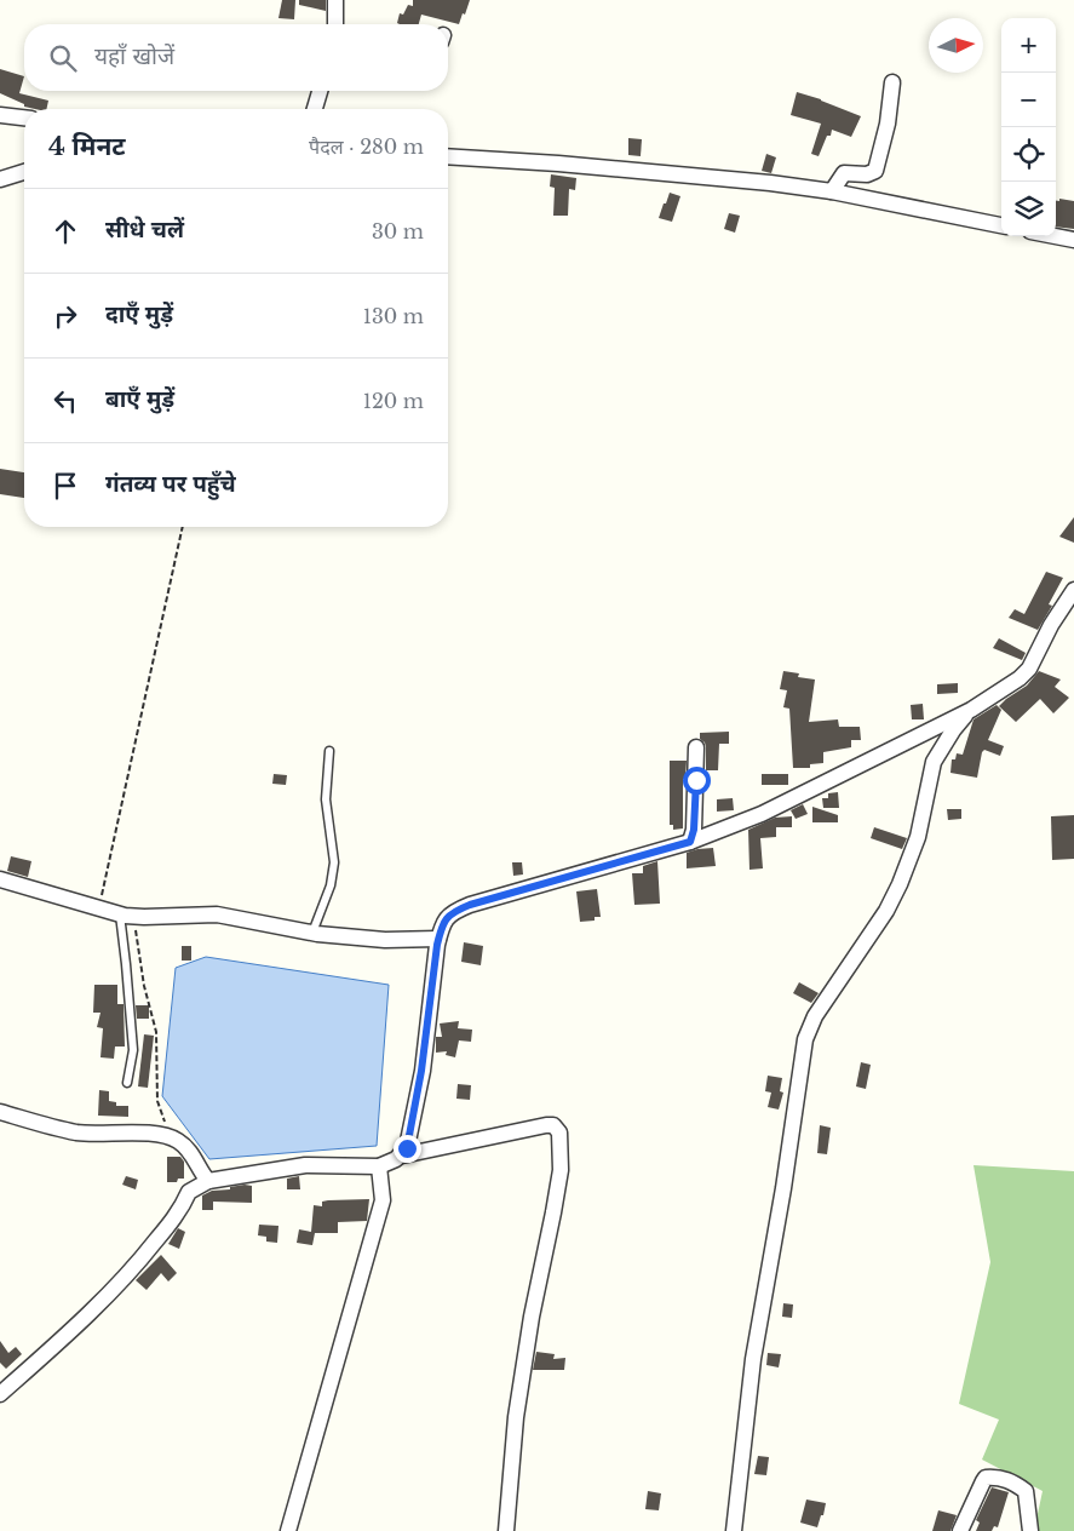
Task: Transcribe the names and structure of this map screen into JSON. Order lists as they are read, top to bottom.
{
  "north": "right",
  "page": {
    "map_buttons": ["+", "−"],
    "search": "यहाँ खोजें",
    "heading": ["4 मिनट", "पैदल · 280 m"],
    "list": [
      ["सीधे चलें", "30 m"],
      ["दाएँ मुड़ें", "130 m"],
      ["बाएँ मुड़ें", "120 m"],
      "गंतव्य पर पहुँचे"
    ]
  }
}
